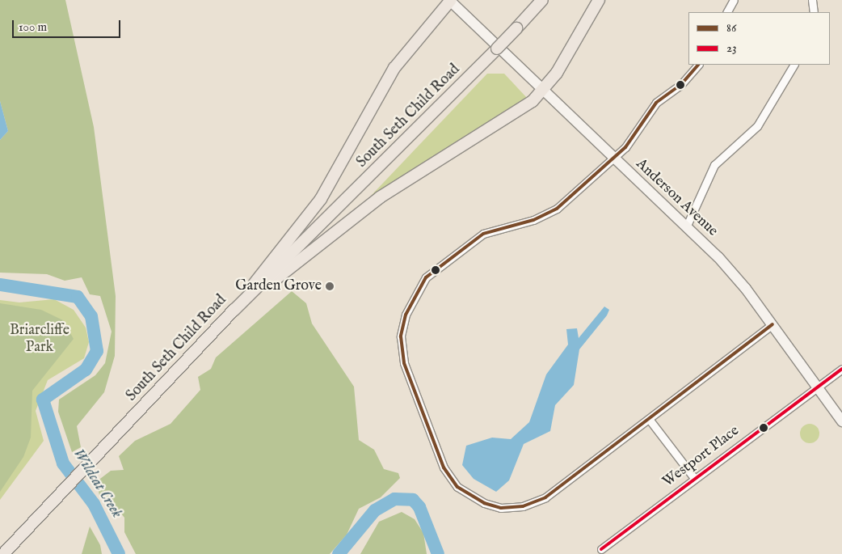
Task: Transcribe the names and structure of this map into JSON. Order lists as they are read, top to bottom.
{
  "streets": {
    "main road": ["South Seth Child Road", "Anderson Avenue"],
    "street": ["Westport Place"]
  },
  "crossings": [
    ["Anderson Avenue", "Westport Place"]
  ],
  "water": ["Wildcat Creek"],
  "parks": ["Briarcliffe Park"],
  "places": ["Garden Grove"],
  "lines": ["transit line 86", "transit line 23"],
  "legend": ["86", "23"],
  "scale_bar": "100 m"
}
